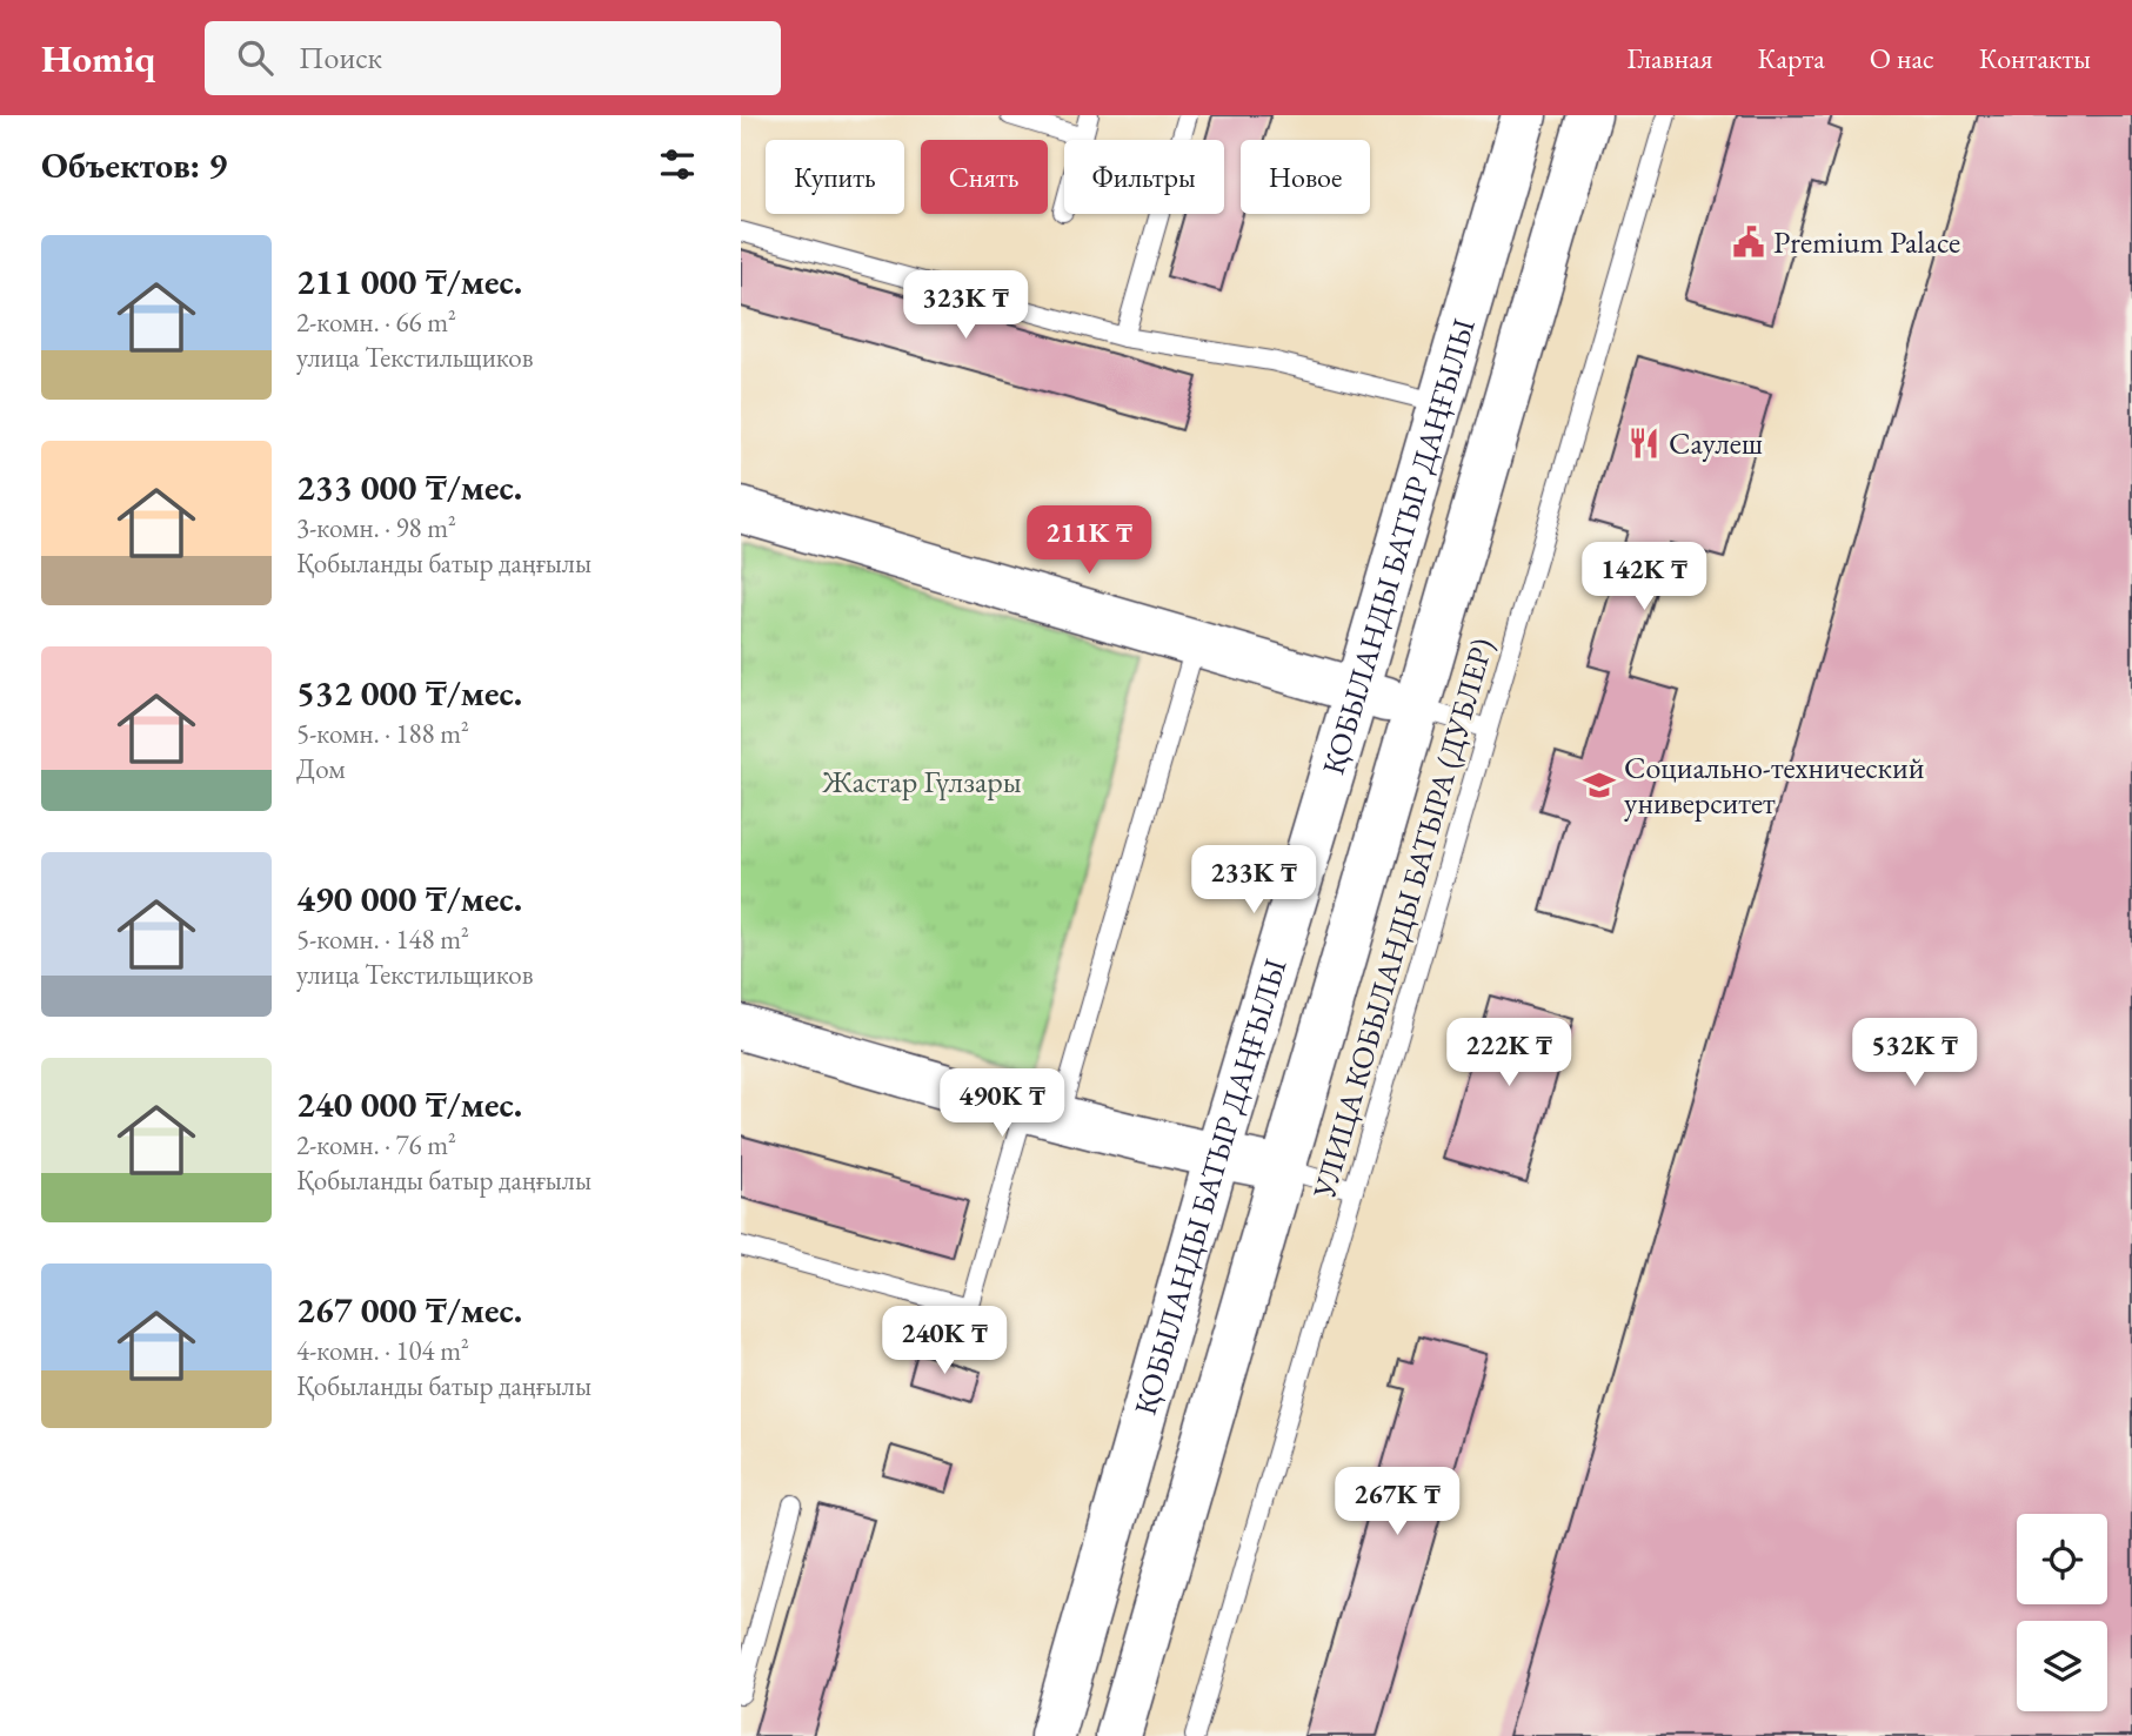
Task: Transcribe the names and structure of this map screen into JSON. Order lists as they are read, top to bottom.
{
  "streets": {
    "street": ["ҚОБЫЛАНДЫ БАТЫР ДАҢҒЫЛЫ"],
    "lane": ["УЛИЦА КОБЫЛАНДЫ БАТЫРА (ДУБЛЕР)"]
  },
  "parks": ["Жастар Гүлзары"],
  "places": {
    "public building": ["Premium Palace"],
    "restaurant": ["Саулеш"],
    "school or university": ["Социально-технический университет"]
  },
  "page": {
    "header": "Homiq",
    "search": "Поиск",
    "nav": [
      "Главная",
      "Карта",
      "О нас",
      "Контакты"
    ],
    "heading": "Объектов: 9",
    "chip": [
      "Купить",
      "Снять",
      "Фильтры",
      "Новое"
    ],
    "list": [
      {
        "name": "211 000 ₸/мес.",
        "note": "2-комн. · 66 m² · улица Текстильщиков"
      },
      {
        "name": "233 000 ₸/мес.",
        "note": "3-комн. · 98 m² · Қобыланды батыр даңғылы"
      },
      {
        "name": "532 000 ₸/мес.",
        "note": "5-комн. · 188 m² · Дом"
      },
      {
        "name": "490 000 ₸/мес.",
        "note": "5-комн. · 148 m² · улица Текстильщиков"
      },
      {
        "name": "240 000 ₸/мес.",
        "note": "2-комн. · 76 m² · Қобыланды батыр даңғылы"
      },
      {
        "name": "267 000 ₸/мес.",
        "note": "4-комн. · 104 m² · Қобыланды батыр даңғылы"
      }
    ],
    "price": [
      "323K ₸",
      "211K ₸",
      "142K ₸",
      "233K ₸",
      "222K ₸",
      "532K ₸",
      "490K ₸",
      "240K ₸",
      "267K ₸"
    ]
  }
}
